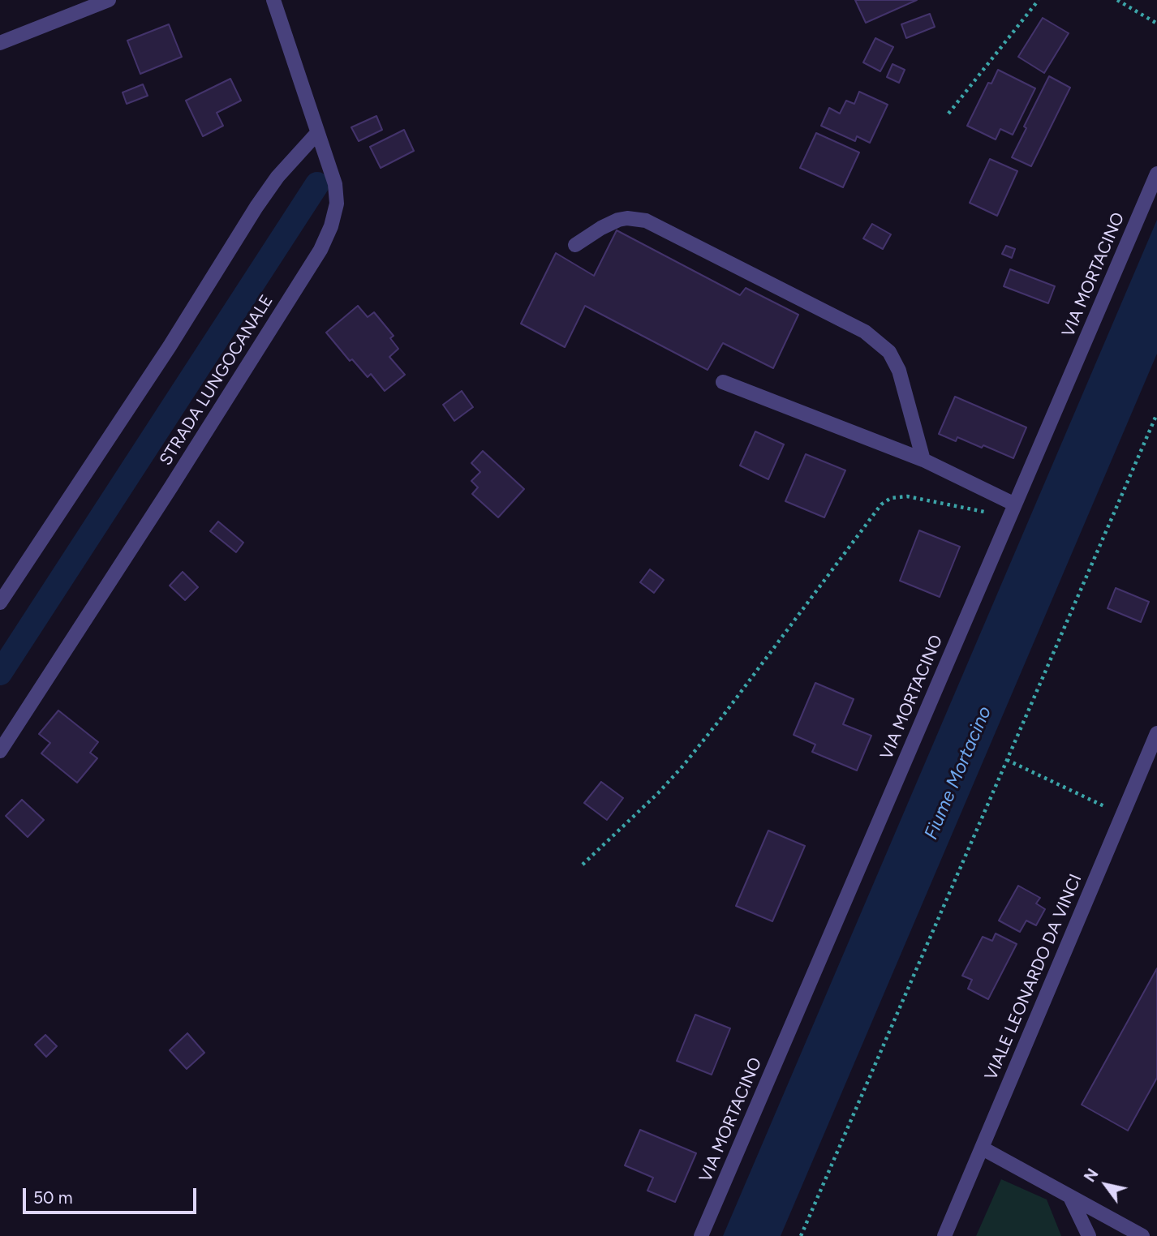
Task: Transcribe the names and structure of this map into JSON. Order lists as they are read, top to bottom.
{
  "streets": {
    "street": ["VIA MORTACINO", "STRADA LUNGOCANALE", "VIALE LEONARDO DA VINCI"]
  },
  "water": ["Fiume Mortacino"],
  "scale_bar": "50 m",
  "north": "top left"
}
